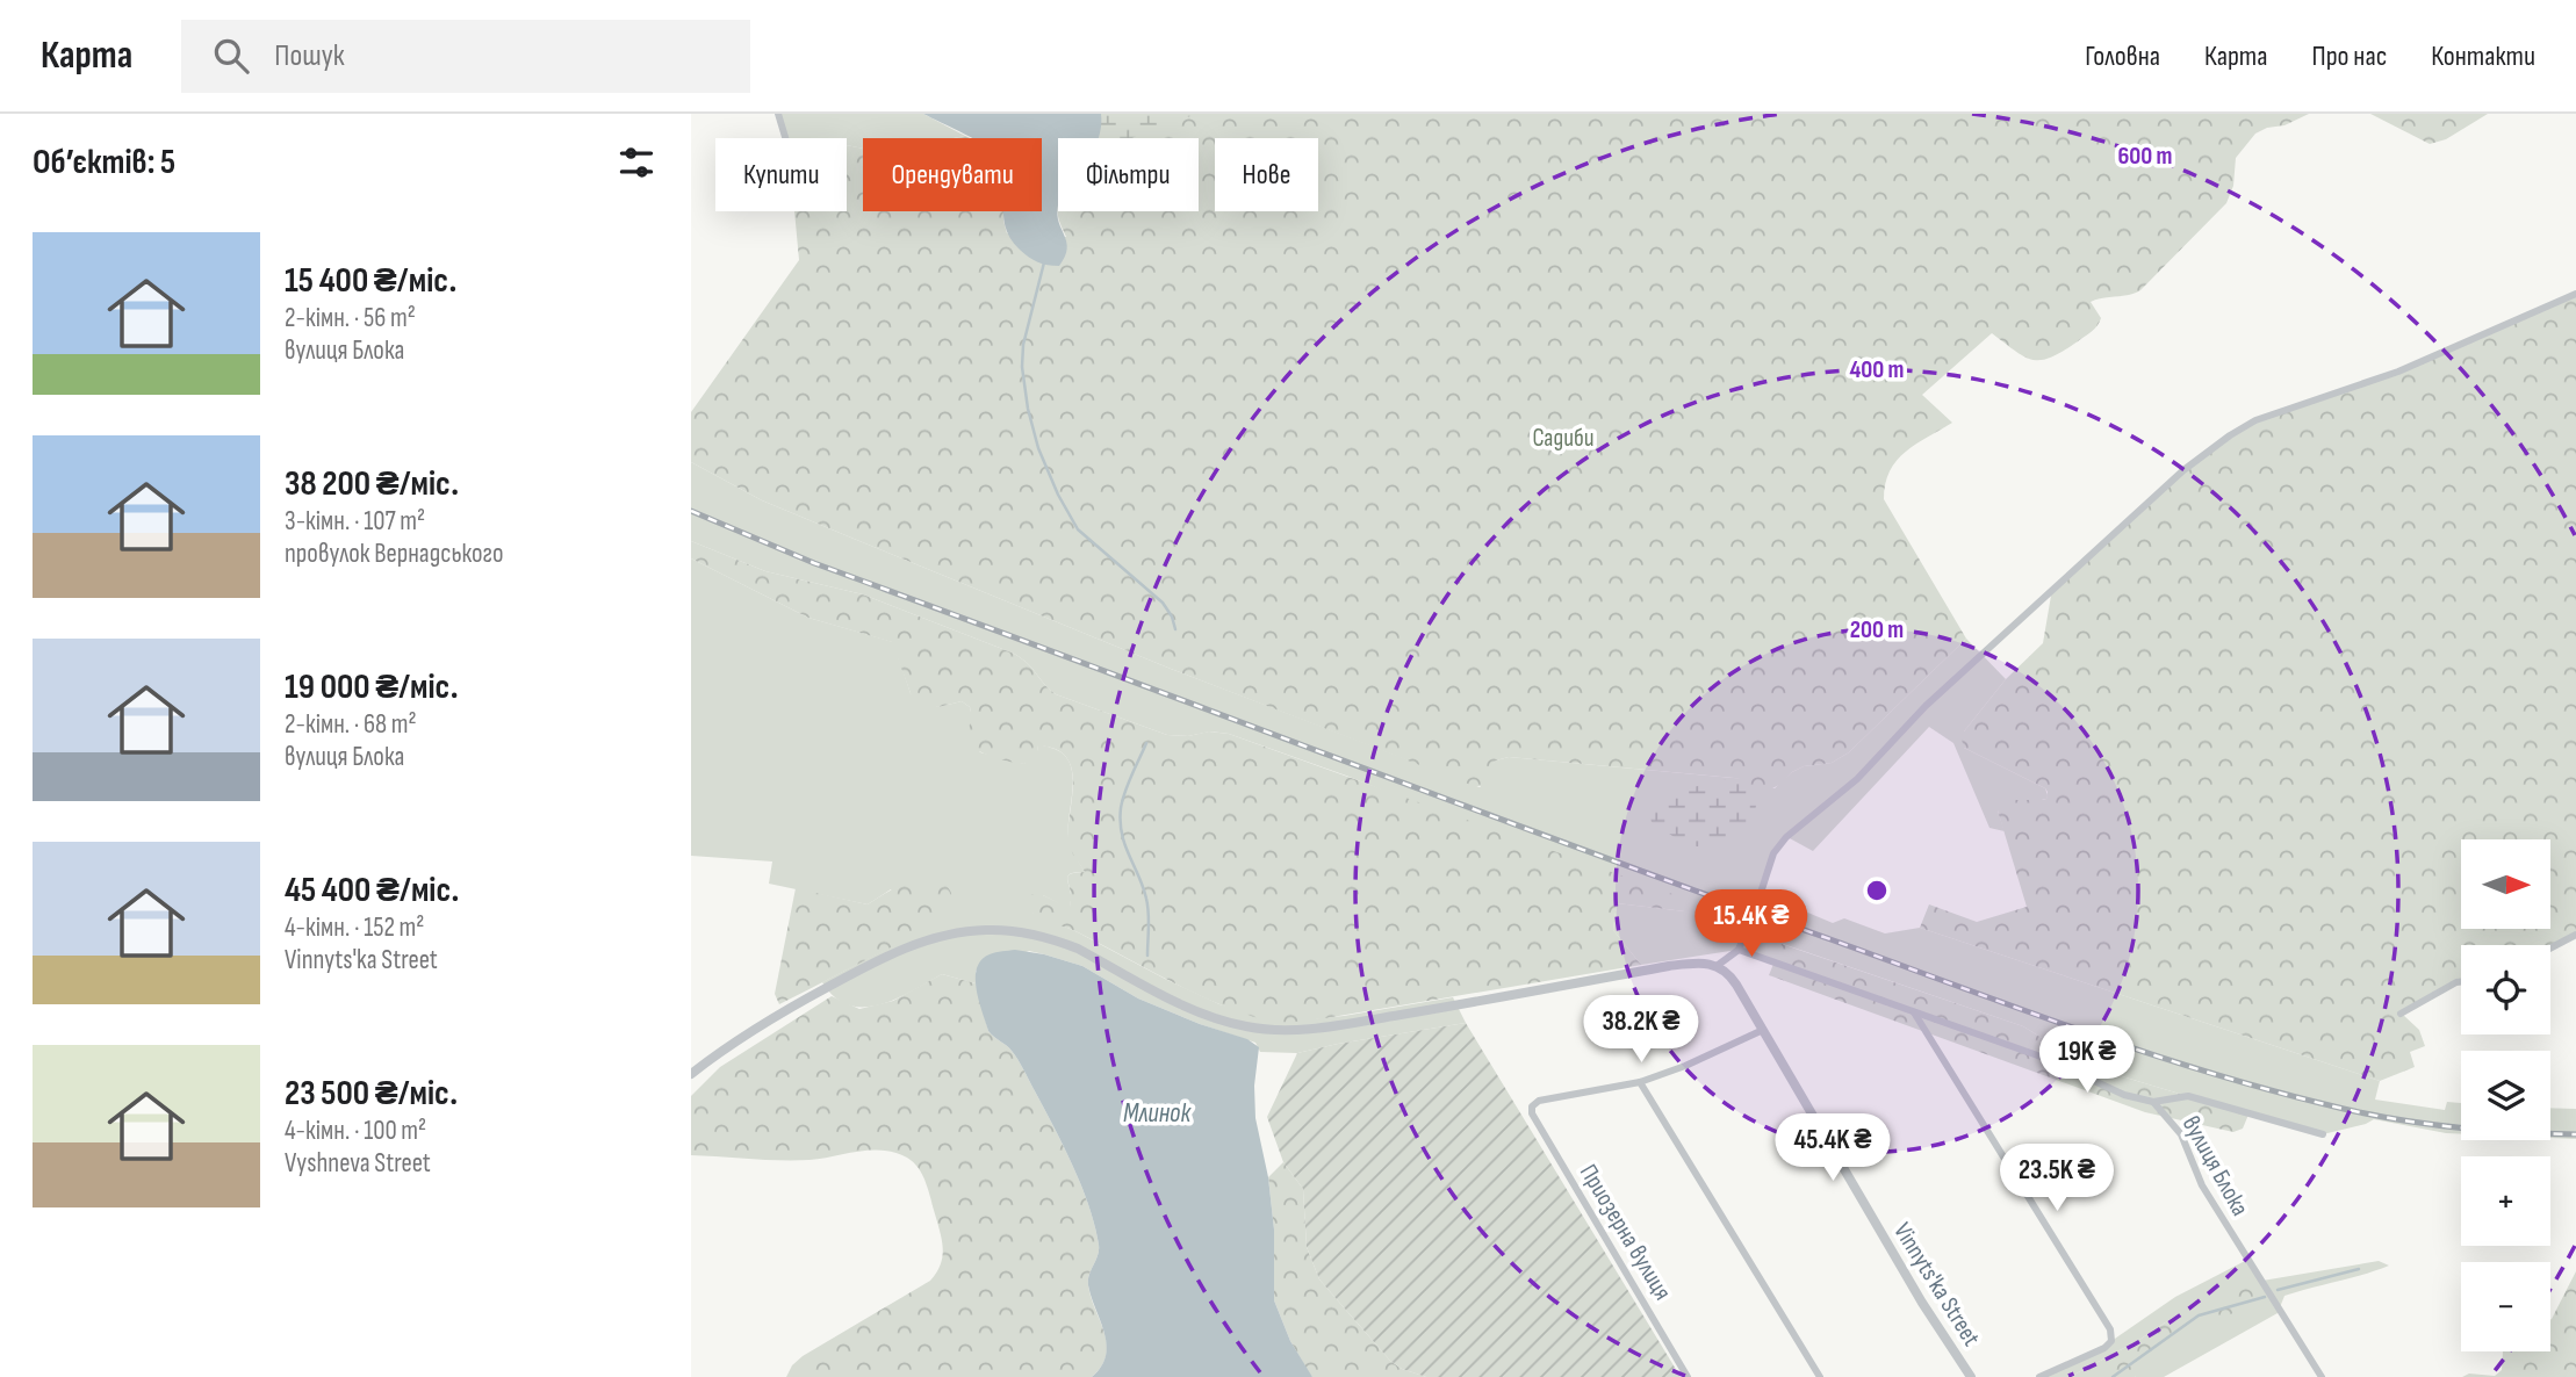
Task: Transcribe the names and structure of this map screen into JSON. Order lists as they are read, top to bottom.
{
  "streets": {
    "street": ["вулиця Блока", "Приозерна вулиця", "Vinnyts'ka Street"]
  },
  "water": ["Млинок"],
  "parks": ["Садиби"],
  "north": "right",
  "page": {
    "header": "Карта",
    "search": "Пошук",
    "nav": [
      "Головна",
      "Карта",
      "Про нас",
      "Контакти"
    ],
    "heading": "Об’єктів: 5",
    "chip": [
      "Купити",
      "Орендувати",
      "Фільтри",
      "Нове"
    ],
    "list": [
      {
        "name": "15 400 ₴/міс.",
        "note": "2-кімн. · 56 m² · вулиця Блока"
      },
      {
        "name": "38 200 ₴/міс.",
        "note": "3-кімн. · 107 m² · провулок Вернадського"
      },
      {
        "name": "19 000 ₴/міс.",
        "note": "2-кімн. · 68 m² · вулиця Блока"
      },
      {
        "name": "45 400 ₴/міс.",
        "note": "4-кімн. · 152 m² · Vinnyts'ka Street"
      },
      {
        "name": "23 500 ₴/міс.",
        "note": "4-кімн. · 100 m² · Vyshneva Street"
      }
    ],
    "map_buttons": ["+", "−"],
    "price": [
      "15.4K ₴",
      "38.2K ₴",
      "19K ₴",
      "45.4K ₴",
      "23.5K ₴"
    ]
  },
  "rings": ["600 m", "400 m", "200 m"]
}
